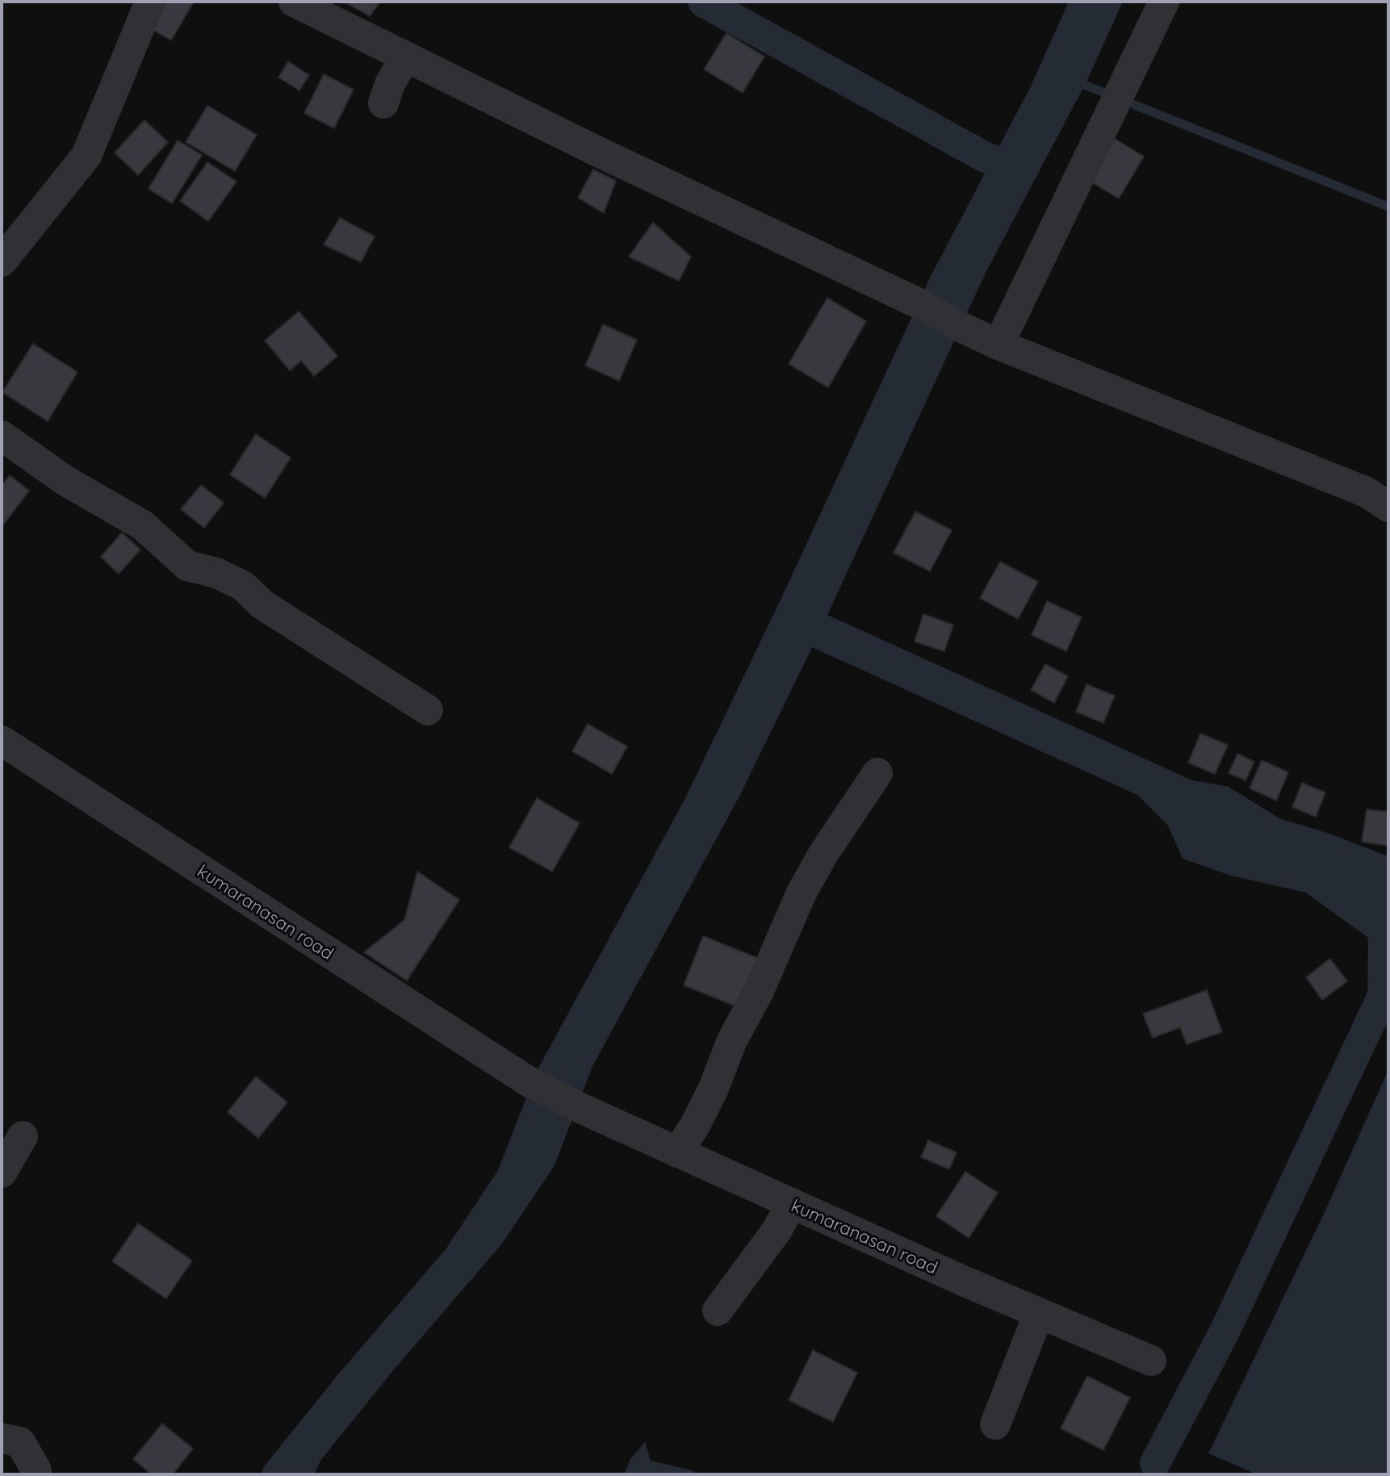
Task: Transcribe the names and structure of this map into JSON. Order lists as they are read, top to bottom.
{
  "streets": {
    "street": ["kumaranasan road"]
  }
}
